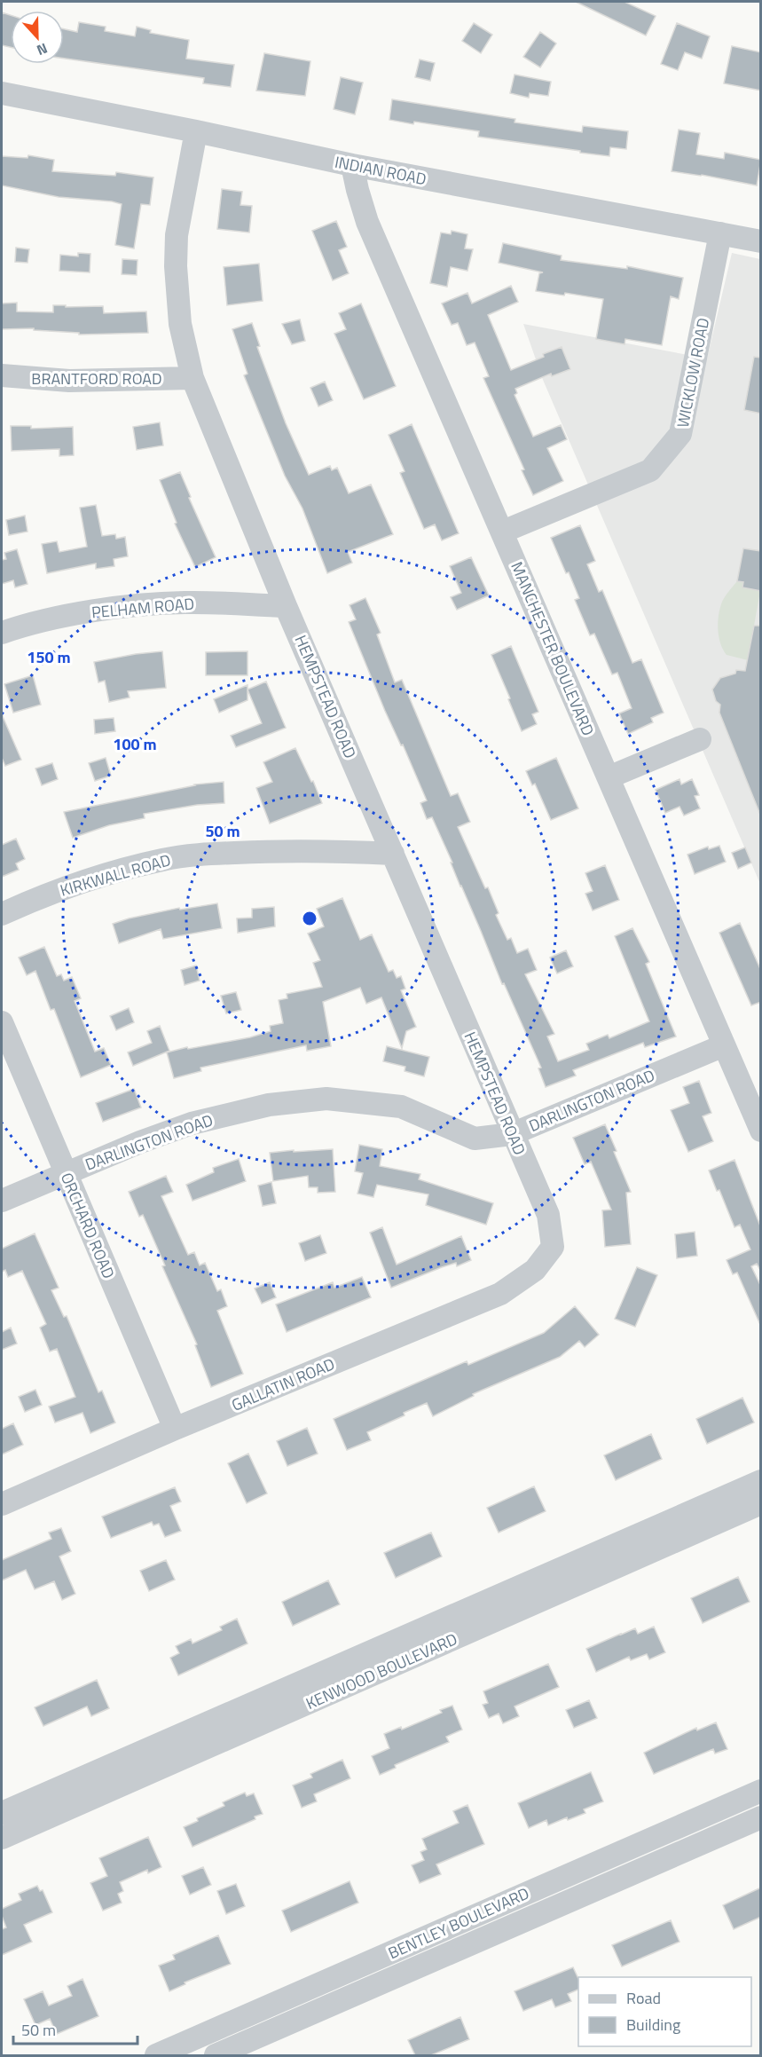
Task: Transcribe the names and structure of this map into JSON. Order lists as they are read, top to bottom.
{
  "streets": {
    "street": [
      "INDIAN ROAD",
      "WICKLOW ROAD",
      "BRANTFORD ROAD",
      "PELHAM ROAD",
      "MANCHESTER BOULEVARD",
      "HEMPSTEAD ROAD",
      "KIRKWALL ROAD",
      "DARLINGTON ROAD",
      "ORCHARD ROAD",
      "GALLATIN ROAD",
      "KENWOOD BOULEVARD",
      "BENTLEY BOULEVARD"
    ]
  },
  "crossings": [
    ["INDIAN ROAD", "WICKLOW ROAD"],
    ["INDIAN ROAD", "MANCHESTER BOULEVARD"],
    ["INDIAN ROAD", "HEMPSTEAD ROAD"],
    ["WICKLOW ROAD", "MANCHESTER BOULEVARD"],
    ["BRANTFORD ROAD", "HEMPSTEAD ROAD"],
    ["PELHAM ROAD", "HEMPSTEAD ROAD"],
    ["MANCHESTER BOULEVARD", "DARLINGTON ROAD"],
    ["HEMPSTEAD ROAD", "KIRKWALL ROAD"],
    ["HEMPSTEAD ROAD", "DARLINGTON ROAD"],
    ["HEMPSTEAD ROAD", "GALLATIN ROAD"],
    ["DARLINGTON ROAD", "ORCHARD ROAD"],
    ["ORCHARD ROAD", "GALLATIN ROAD"]
  ],
  "legend": ["Road", "Building"],
  "scale_bar": "50 m",
  "north": "bottom",
  "rings": ["150 m", "100 m", "50 m"]
}
